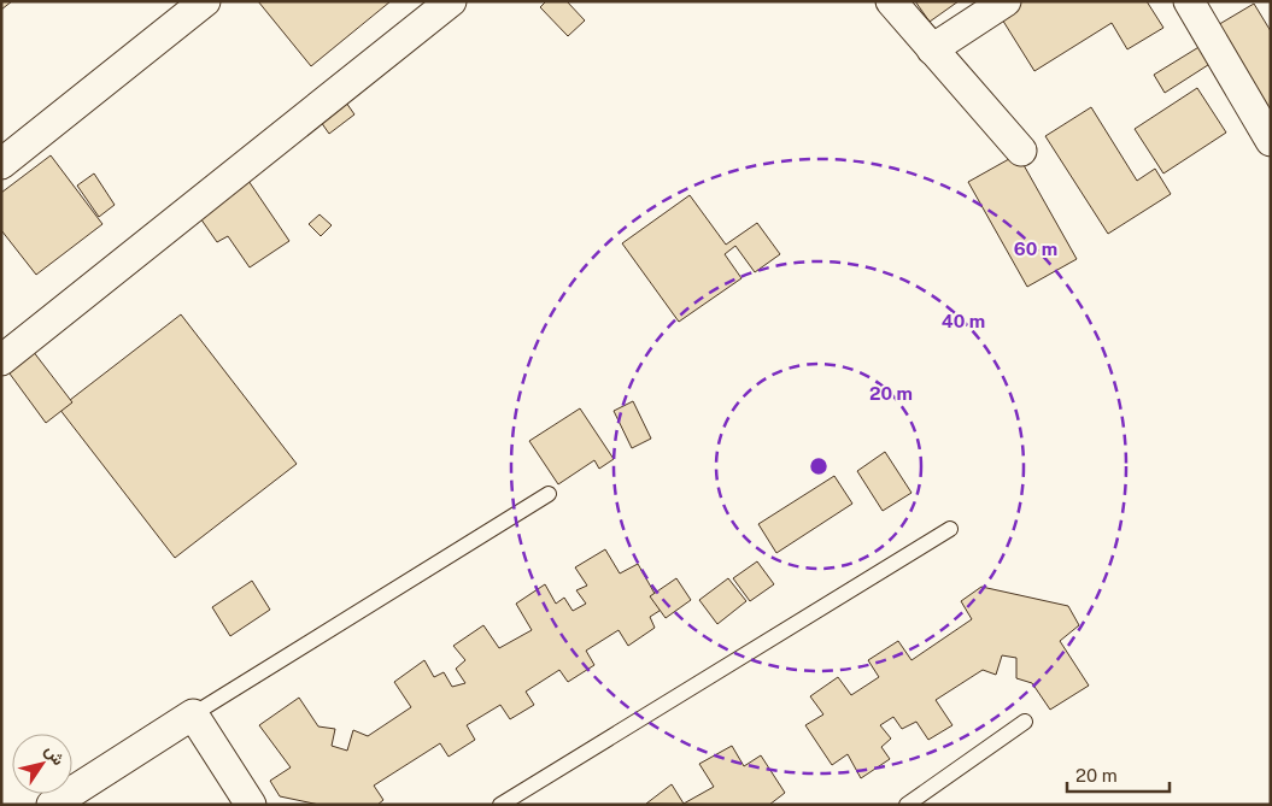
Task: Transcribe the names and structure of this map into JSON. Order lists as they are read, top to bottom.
{
  "scale_bar": "20 m",
  "north": "top right",
  "rings": ["60 m", "40 m", "20 m"]
}
